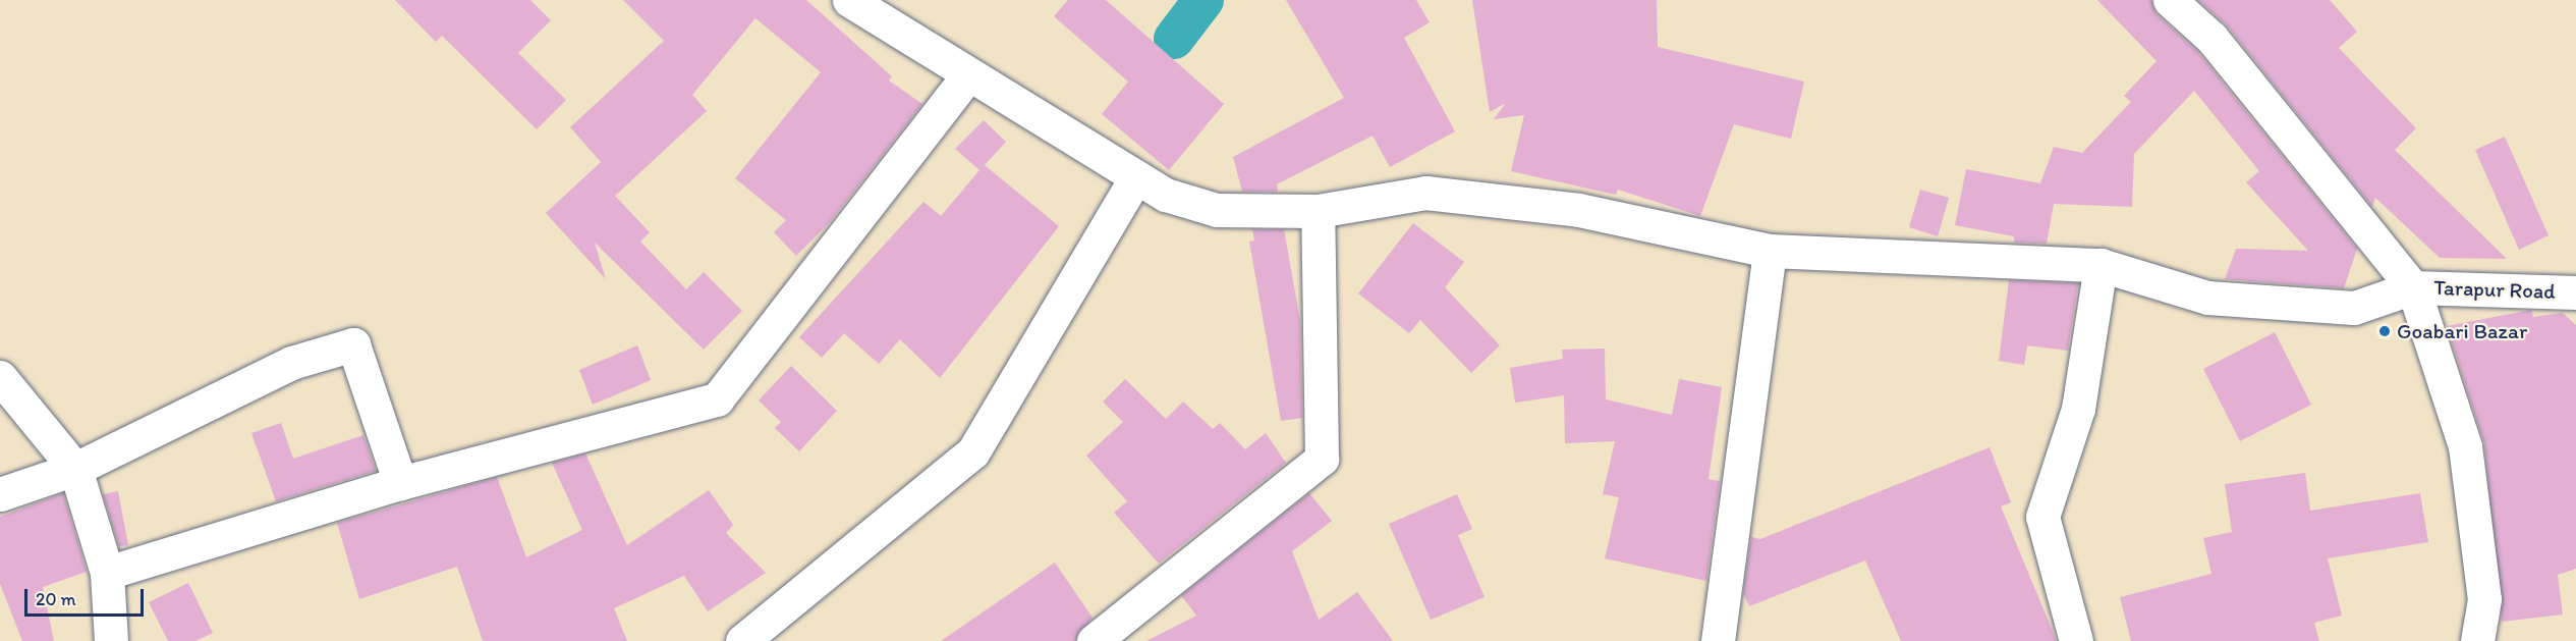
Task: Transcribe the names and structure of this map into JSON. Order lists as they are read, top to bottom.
{
  "streets": {
    "street": ["Tarapur Road"]
  },
  "places": ["Goabari Bazar"],
  "scale_bar": "20 m"
}
